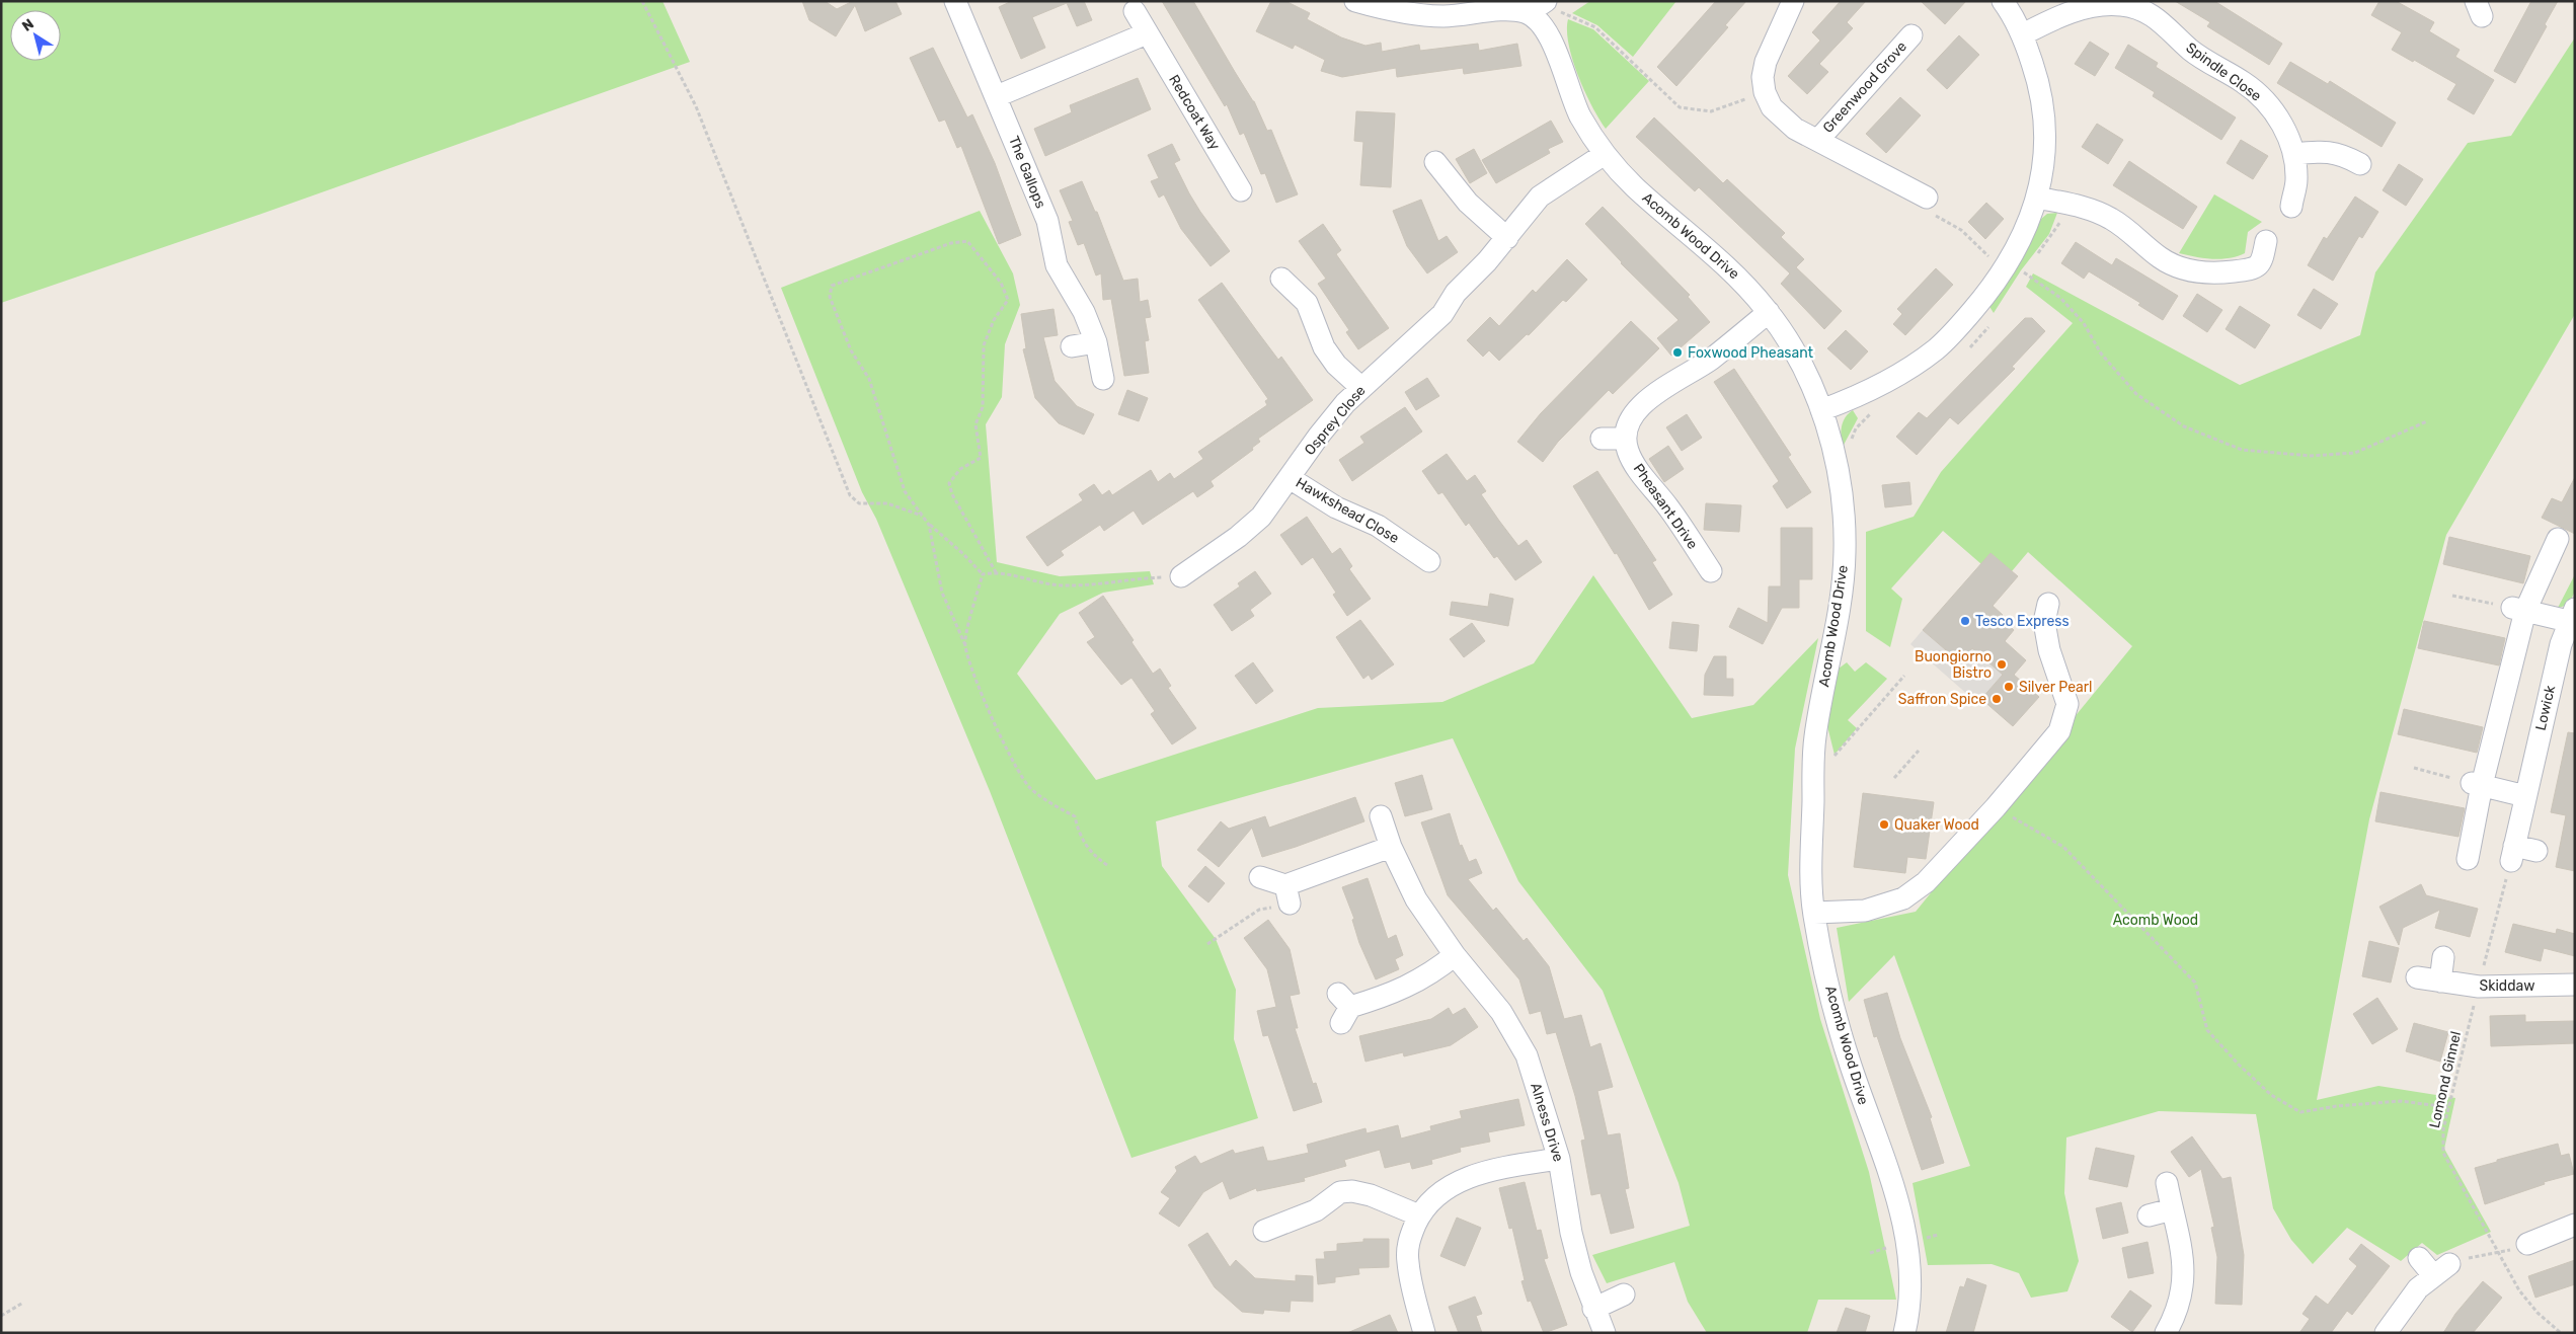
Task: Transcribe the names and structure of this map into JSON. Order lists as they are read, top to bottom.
{
  "streets": {
    "street": [
      "Spindle Close",
      "Greenwood Grove",
      "Redcoat Way",
      "The Gallops",
      "Acomb Wood Drive",
      "Osprey Close",
      "Pheasant Drive",
      "Hawkshead Close",
      "Lowick",
      "Skiddaw",
      "Alness Drive"
    ],
    "path": ["Lomond Ginnel"]
  },
  "crossings": [
    ["Acomb Wood Drive", "Osprey Close"],
    ["Osprey Close", "Hawkshead Close"],
    ["Lowick", "Lomond Ginnel"],
    ["Skiddaw", "Lomond Ginnel"]
  ],
  "parks": ["Acomb Wood"],
  "places": [
    "Foxwood Pheasant",
    "Tesco Express",
    "Buongiorno Bistro",
    "Silver Pearl",
    "Saffron Spice",
    "Quaker Wood"
  ],
  "north": "top left"
}
